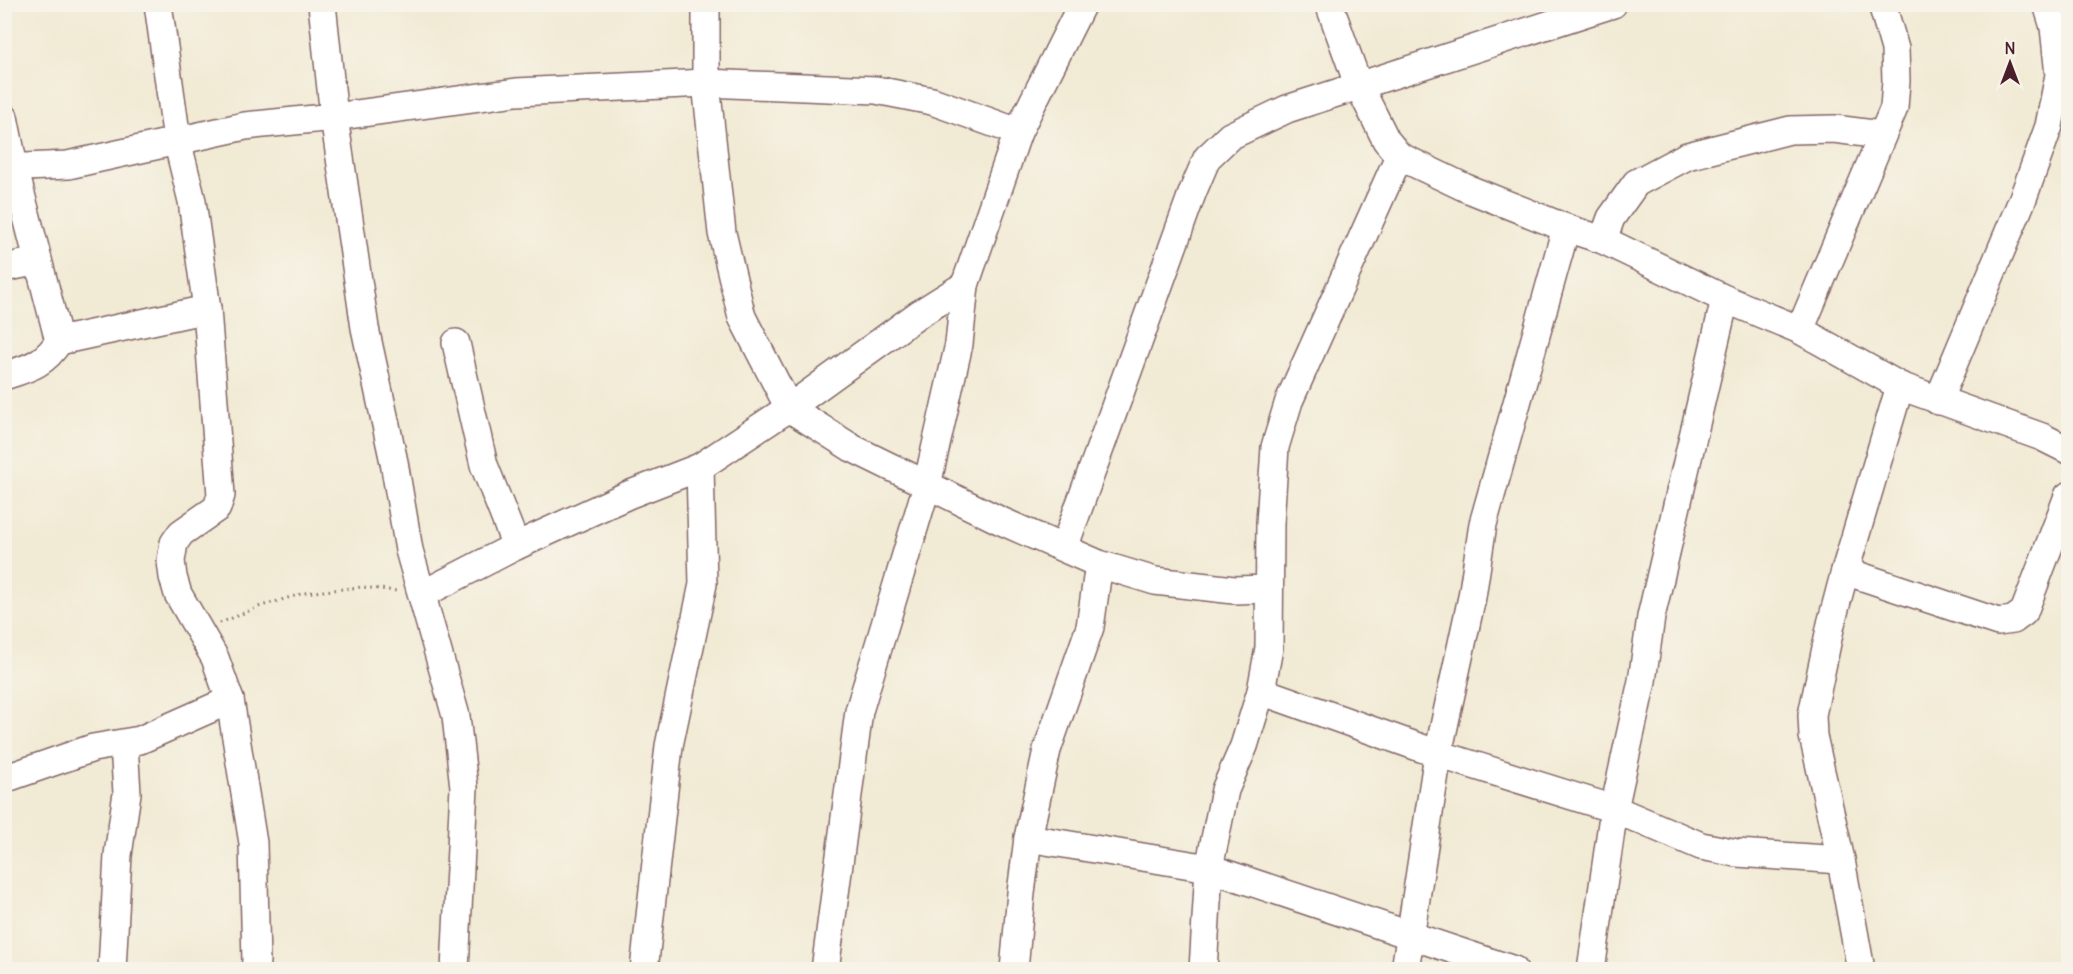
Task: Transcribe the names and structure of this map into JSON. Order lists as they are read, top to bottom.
{
  "north": "top"
}
